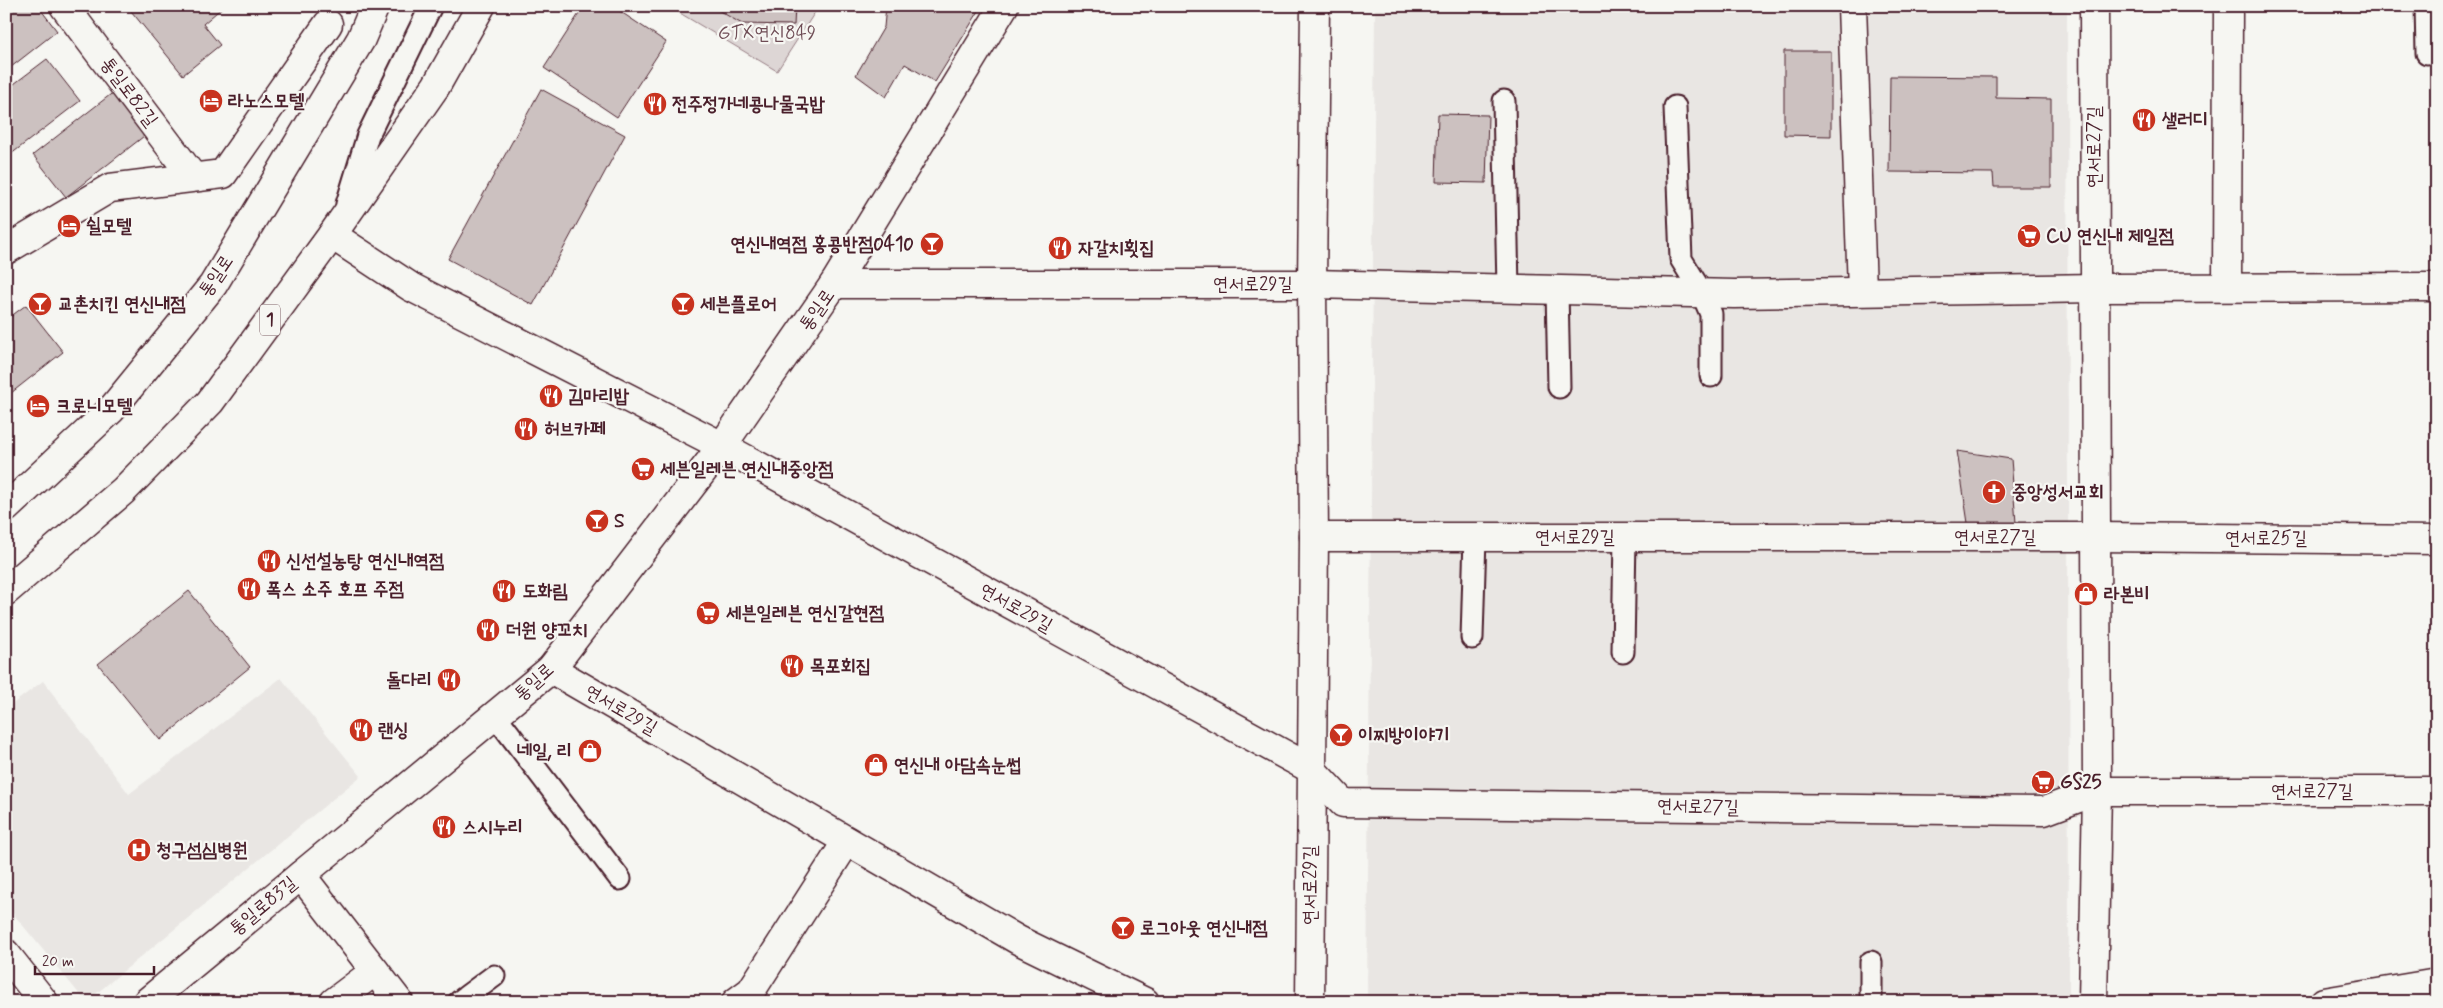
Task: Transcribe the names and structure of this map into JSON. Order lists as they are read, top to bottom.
{
  "streets": {
    "street": [
      "통일로82길",
      "연서로27길",
      "통일로",
      "연서로29길",
      "1",
      "연서로25길",
      "통일로83길"
    ]
  },
  "crossings": [
    ["연서로27길", "연서로29길"],
    ["연서로27길", "연서로25길"],
    ["통일로", "연서로29길"],
    ["통일로", "통일로83길"]
  ],
  "parks": ["GTX연신849"],
  "places": {
    "hotel": ["라노스모텔", "쉴모텔", "크로니모텔"],
    "restaurant": [
      "전주정가네콩나물국밥",
      "샐러디",
      "자갈치횟집",
      "김마리밥",
      "허브카페",
      "신선설농탕 연신내역점",
      "폭스 소주 호프 주점",
      "도화림",
      "더원 양꼬치",
      "목포회집",
      "돌다리",
      "랜싱",
      "스시누리"
    ],
    "supermarket": [
      "CU 연신내 제일점",
      "세븐일레븐 연신내중앙점",
      "세븐일레븐 연신갈현점",
      "GS25"
    ],
    "bar": [
      "연신내역점 홍콩반점0410",
      "교촌치킨 연신내점",
      "세븐플로어",
      "S",
      "이찌방이야기",
      "로그아웃 연신내점"
    ],
    "church": ["중앙성서교회"],
    "shop": ["라본비", "네일, 리", "연신내 아담속눈썹"],
    "hospital": ["청구섬심병원"]
  },
  "scale_bar": "20 m"
}
